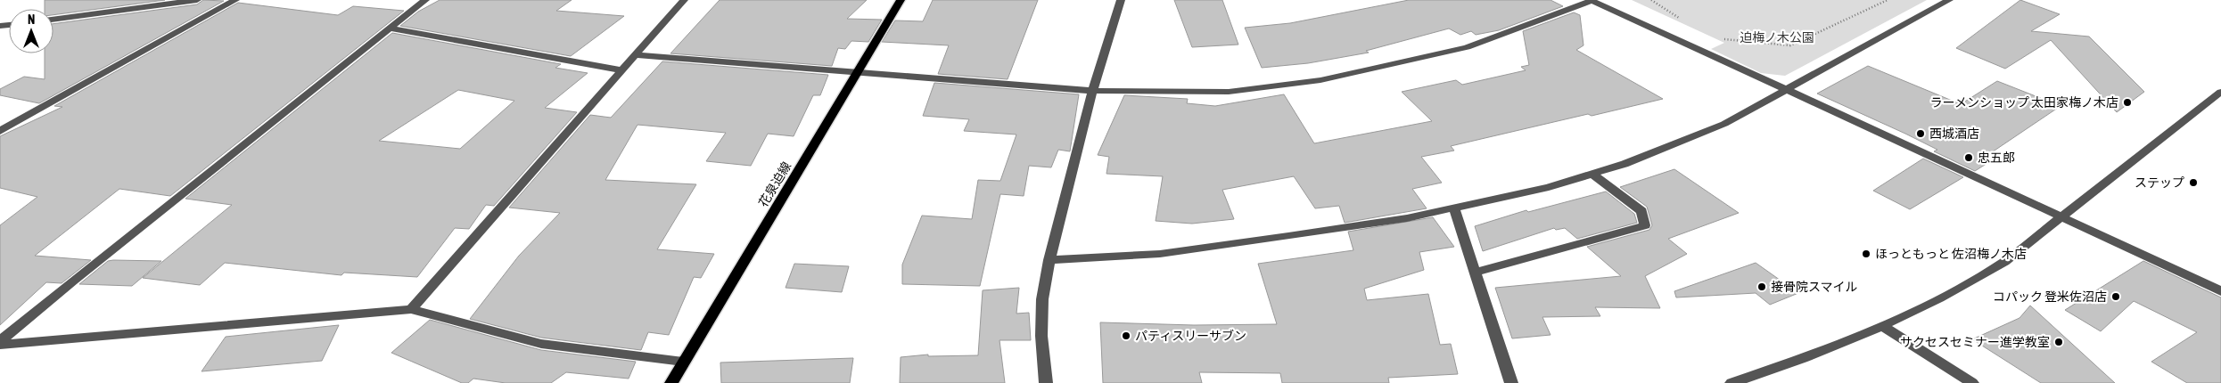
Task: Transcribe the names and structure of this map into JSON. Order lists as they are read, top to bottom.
{
  "streets": {
    "main road": ["花泉迫線"]
  },
  "parks": ["迫梅ノ木公園"],
  "places": [
    "ラーメンショップ 太田家梅ノ木店",
    "西城酒店",
    "忠五郎",
    "ステップ",
    "ほっともっと 佐沼梅ノ木店",
    "接骨院スマイル",
    "コパック 登米佐沼店",
    "パティスリーサブン",
    "サクセスセミナー進学教室"
  ],
  "north": "top"
}
